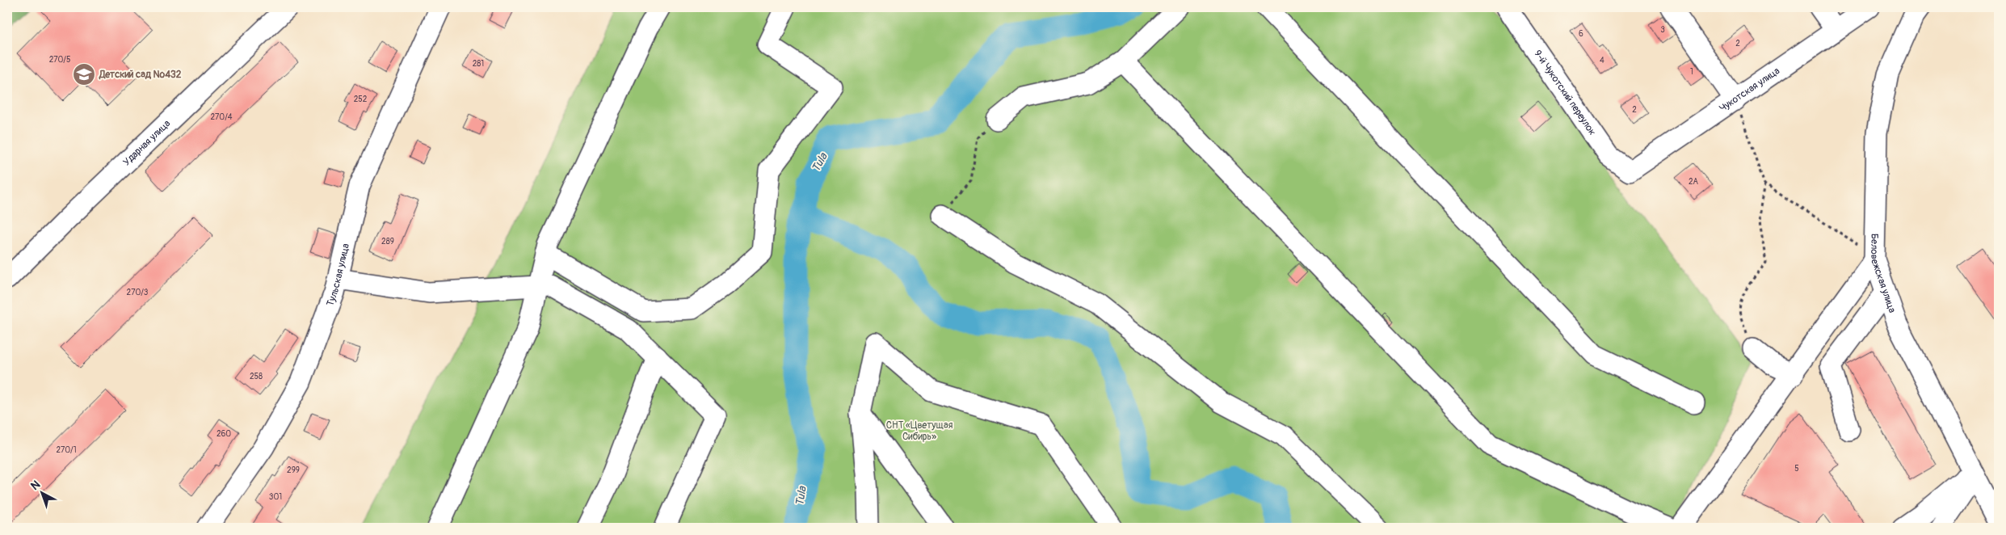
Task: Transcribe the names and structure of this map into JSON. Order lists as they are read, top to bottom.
{
  "streets": {
    "street": [
      "Чукотская улица",
      "9-й Чукотский переулок",
      "Ударная улица",
      "Беловежская улица",
      "Тульская улица"
    ]
  },
  "crossings": [
    ["Чукотская улица", "9-й Чукотский переулок"]
  ],
  "water": ["Tula"],
  "parks": ["СНТ «Цветущая Сибирь»"],
  "places": {
    "school or university": ["Детский сад №432"]
  },
  "house_numbers": [
    "3",
    "6",
    "2",
    "270/5",
    "4",
    "281",
    "1",
    "252",
    "2",
    "270/4",
    "2А",
    "289",
    "270/3",
    "258",
    "260",
    "270/1",
    "5",
    "299",
    "301"
  ],
  "north": "top left"
}
